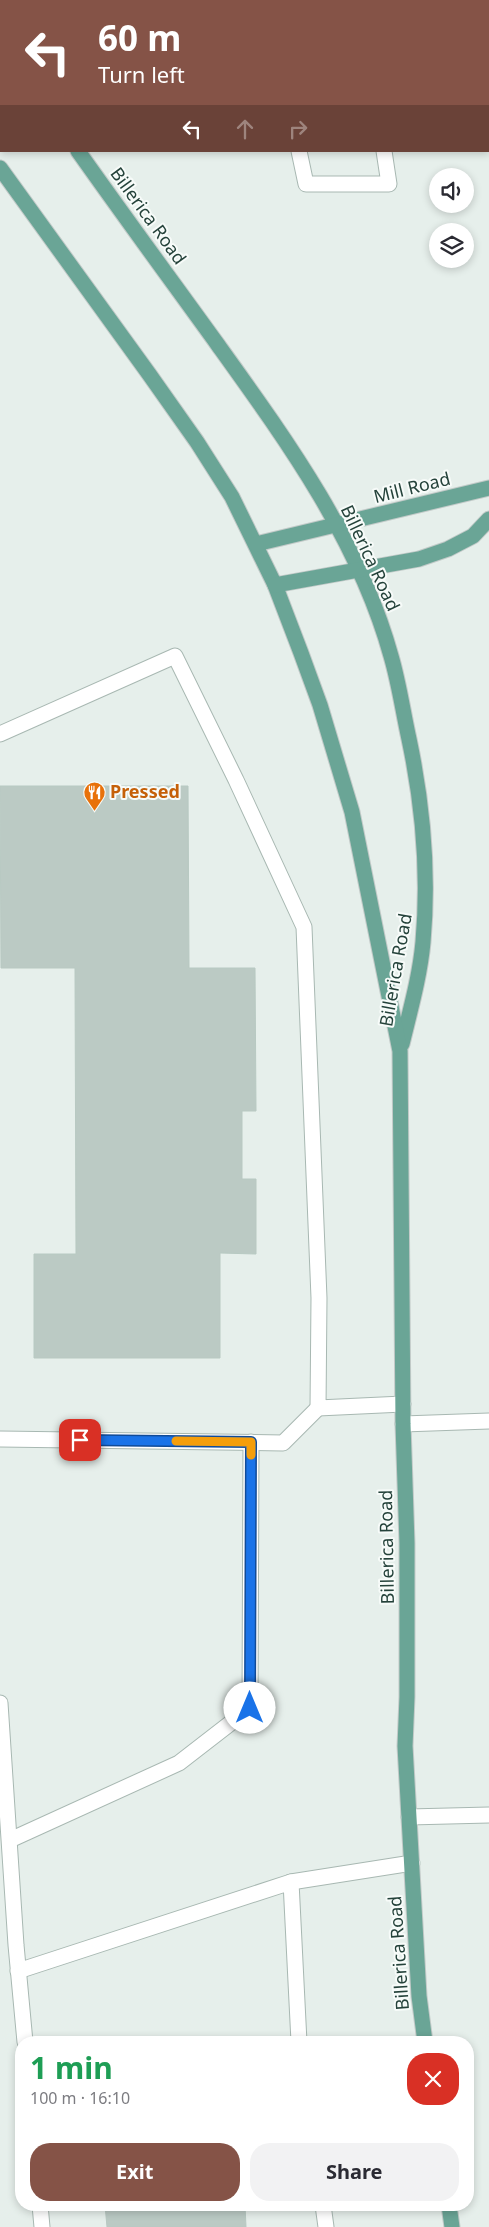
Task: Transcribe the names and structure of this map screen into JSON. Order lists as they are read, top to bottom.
{
  "streets": {
    "main road": ["Billerica Road", "Mill Road"]
  },
  "crossings": [
    ["Billerica Road", "Mill Road"]
  ],
  "places": {
    "restaurant": ["Pressed"]
  },
  "page": {
    "turn": ["60 m", "Turn left"],
    "heading": ["1 min", "100 m · 16:10"],
    "buttons": ["Exit", "Share"]
  }
}
